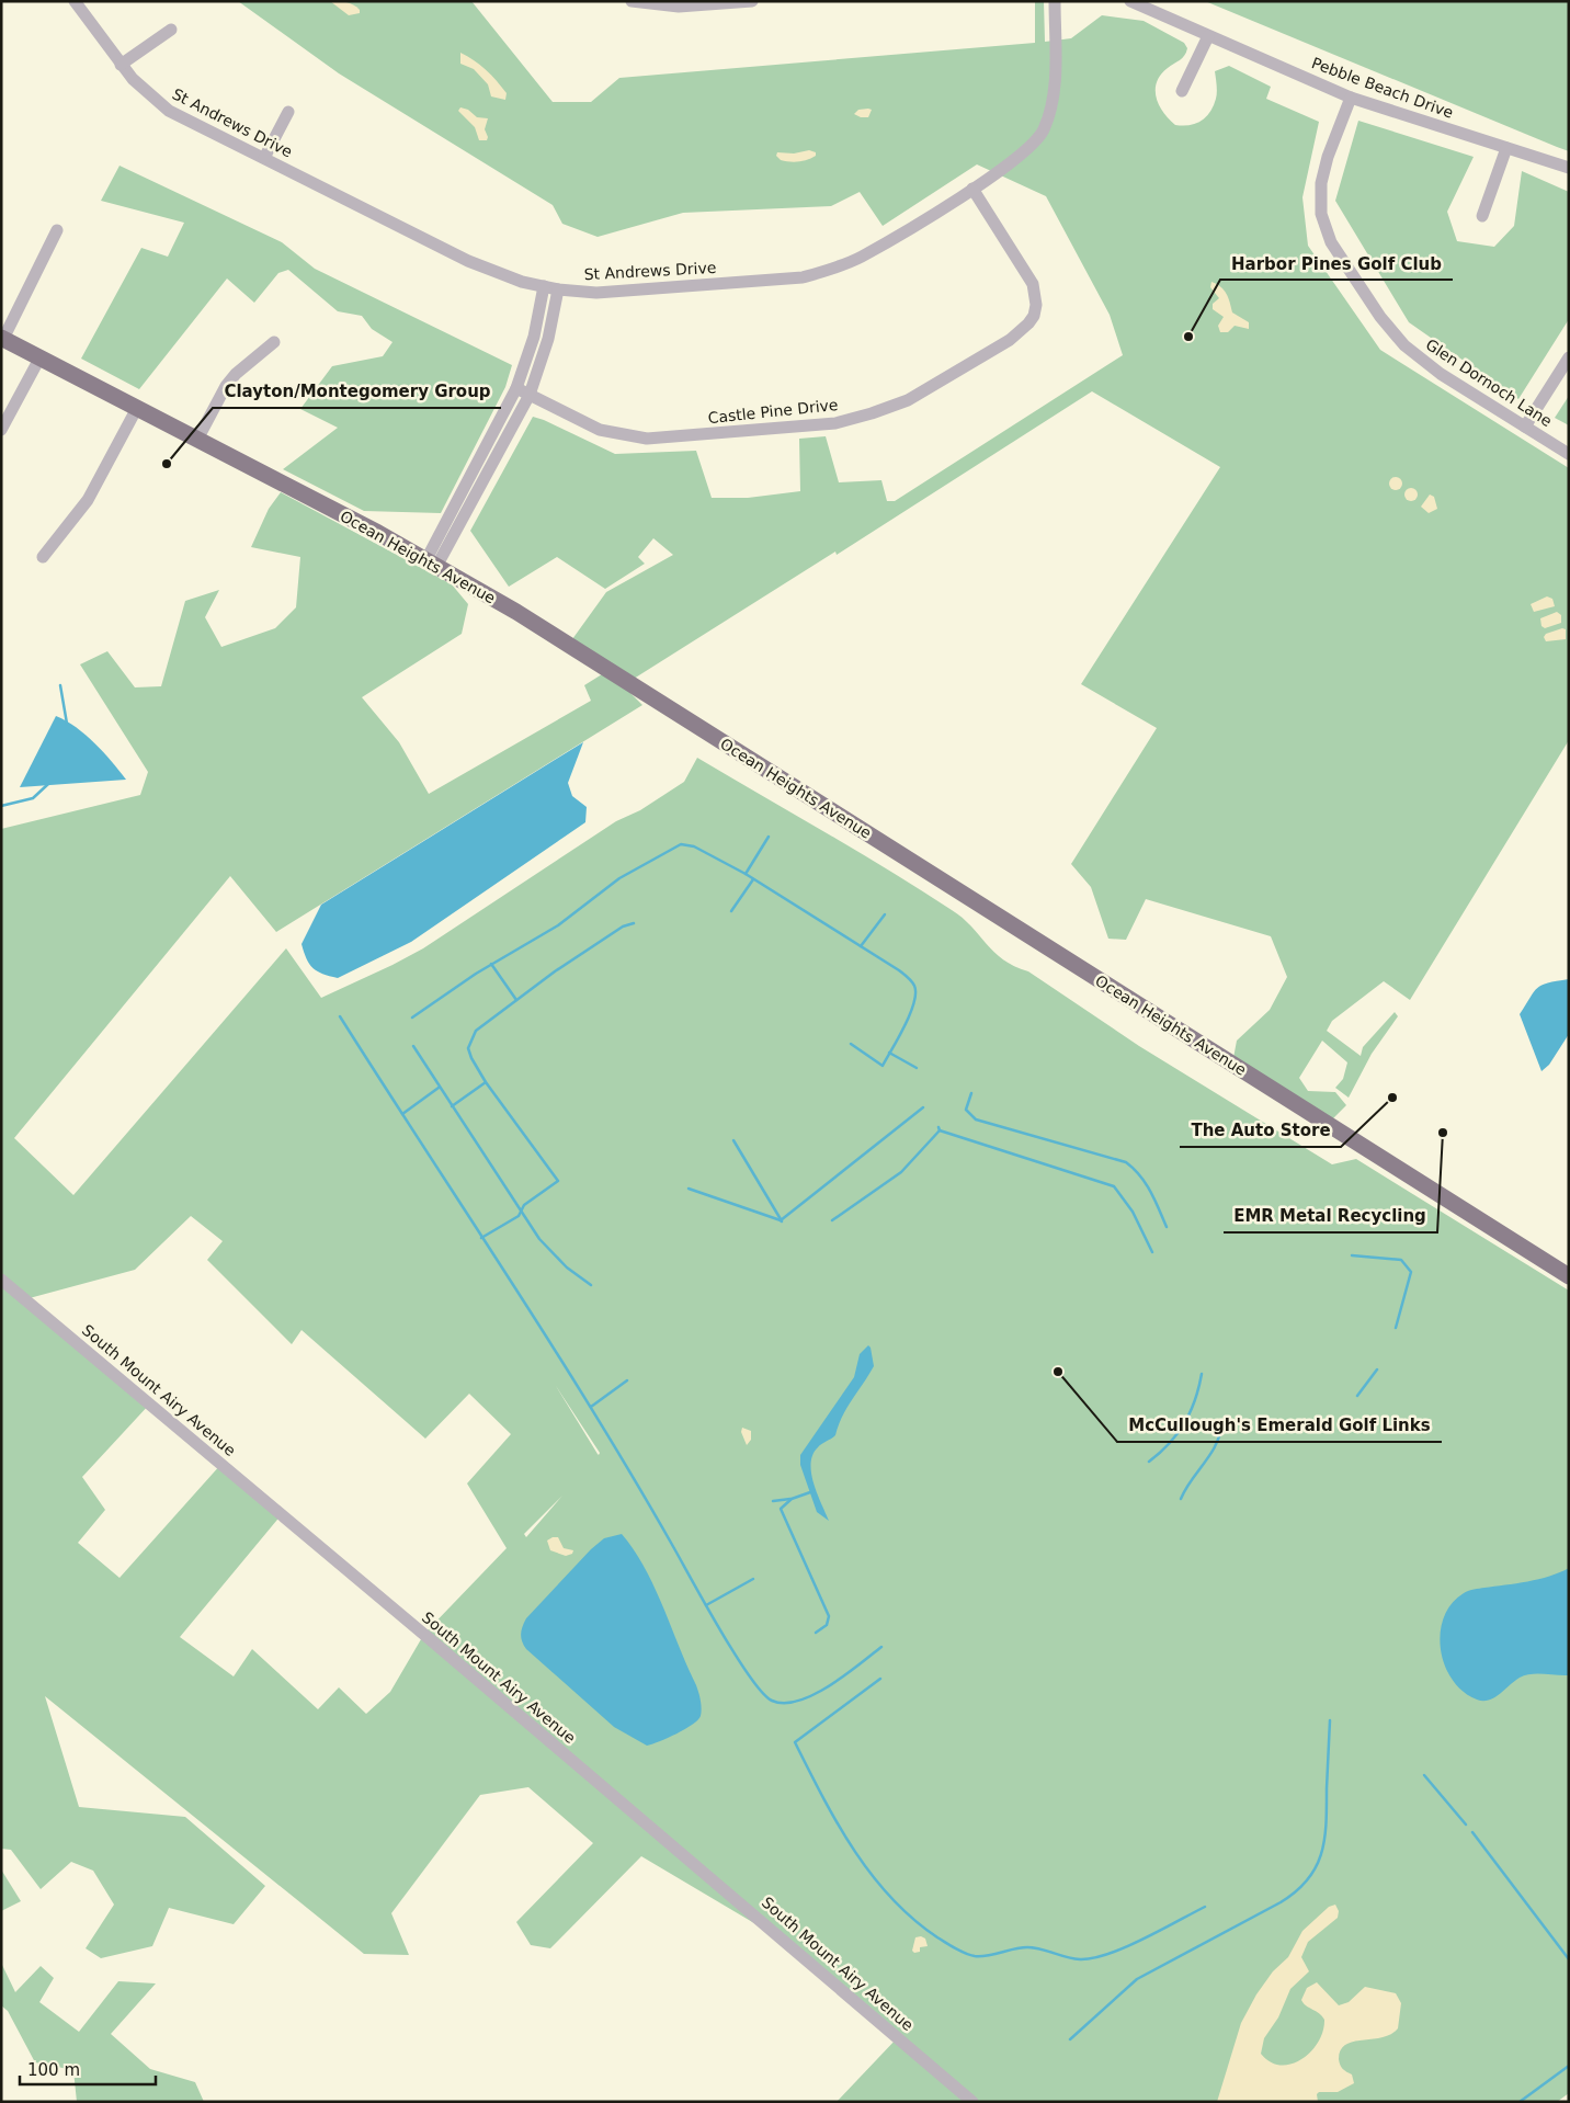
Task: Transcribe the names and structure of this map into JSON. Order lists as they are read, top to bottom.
{
  "streets": {
    "main road": ["Ocean Heights Avenue"],
    "street": [
      "Pebble Beach Drive",
      "St Andrews Drive",
      "Glen Dornoch Lane",
      "Castle Pine Drive",
      "South Mount Airy Avenue"
    ]
  },
  "crossings": [
    ["Pebble Beach Drive", "Glen Dornoch Lane"],
    ["St Andrews Drive", "Castle Pine Drive"]
  ],
  "places": [
    "Harbor Pines Golf Club",
    "Clayton/Montegomery Group",
    "The Auto Store",
    "EMR Metal Recycling",
    "McCullough's Emerald Golf Links"
  ],
  "scale_bar": "100 m"
}
